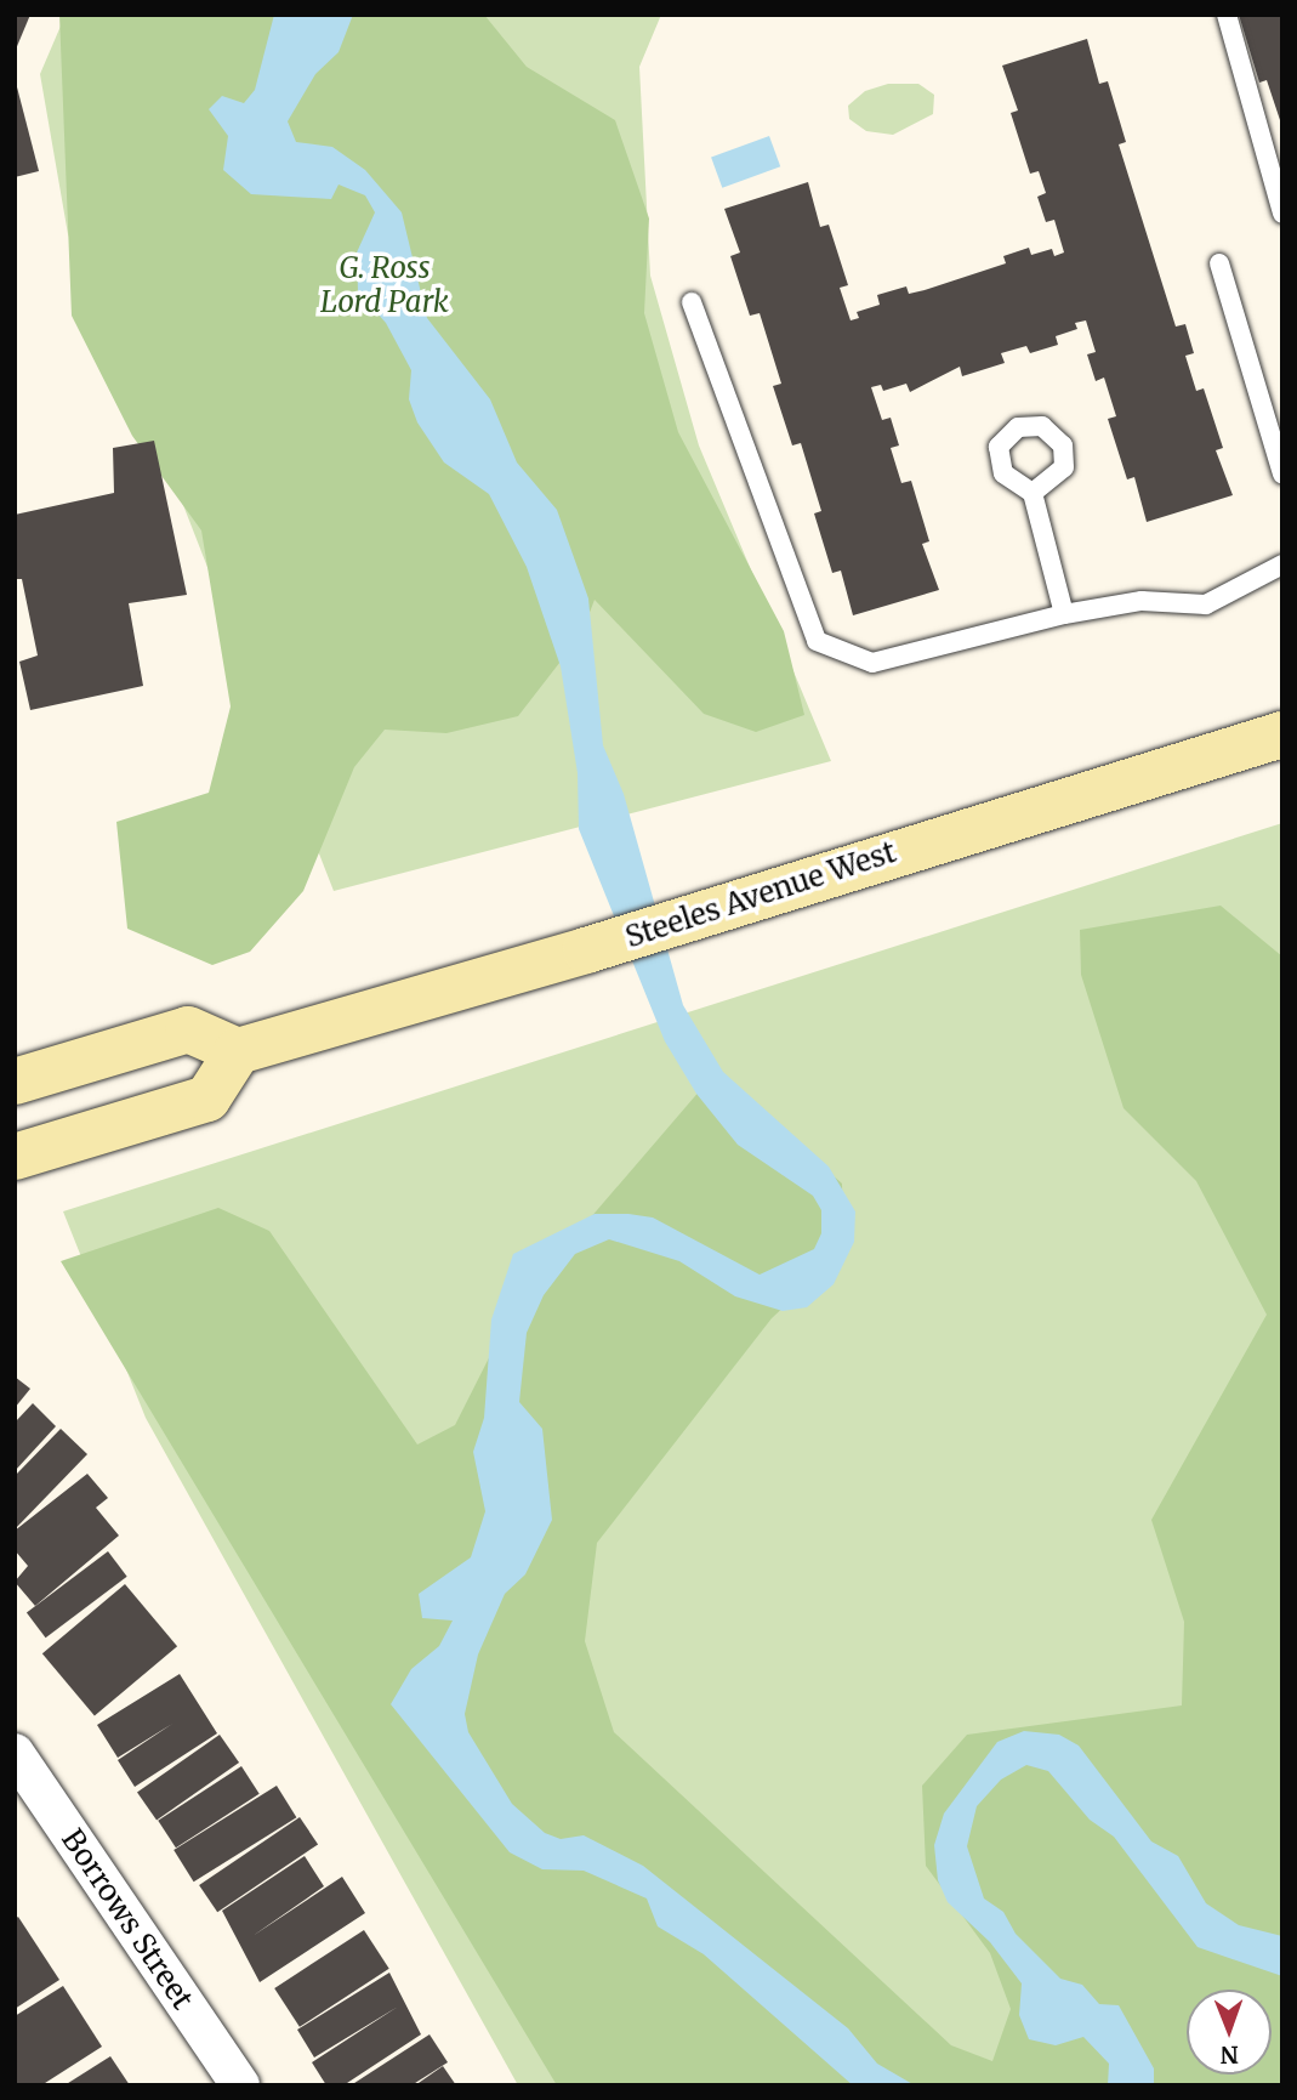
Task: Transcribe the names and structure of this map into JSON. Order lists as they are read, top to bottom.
{
  "streets": {
    "main road": ["Steeles Avenue West"],
    "street": ["Borrows Street"]
  },
  "parks": ["G. Ross Lord Park"],
  "north": "bottom"
}
